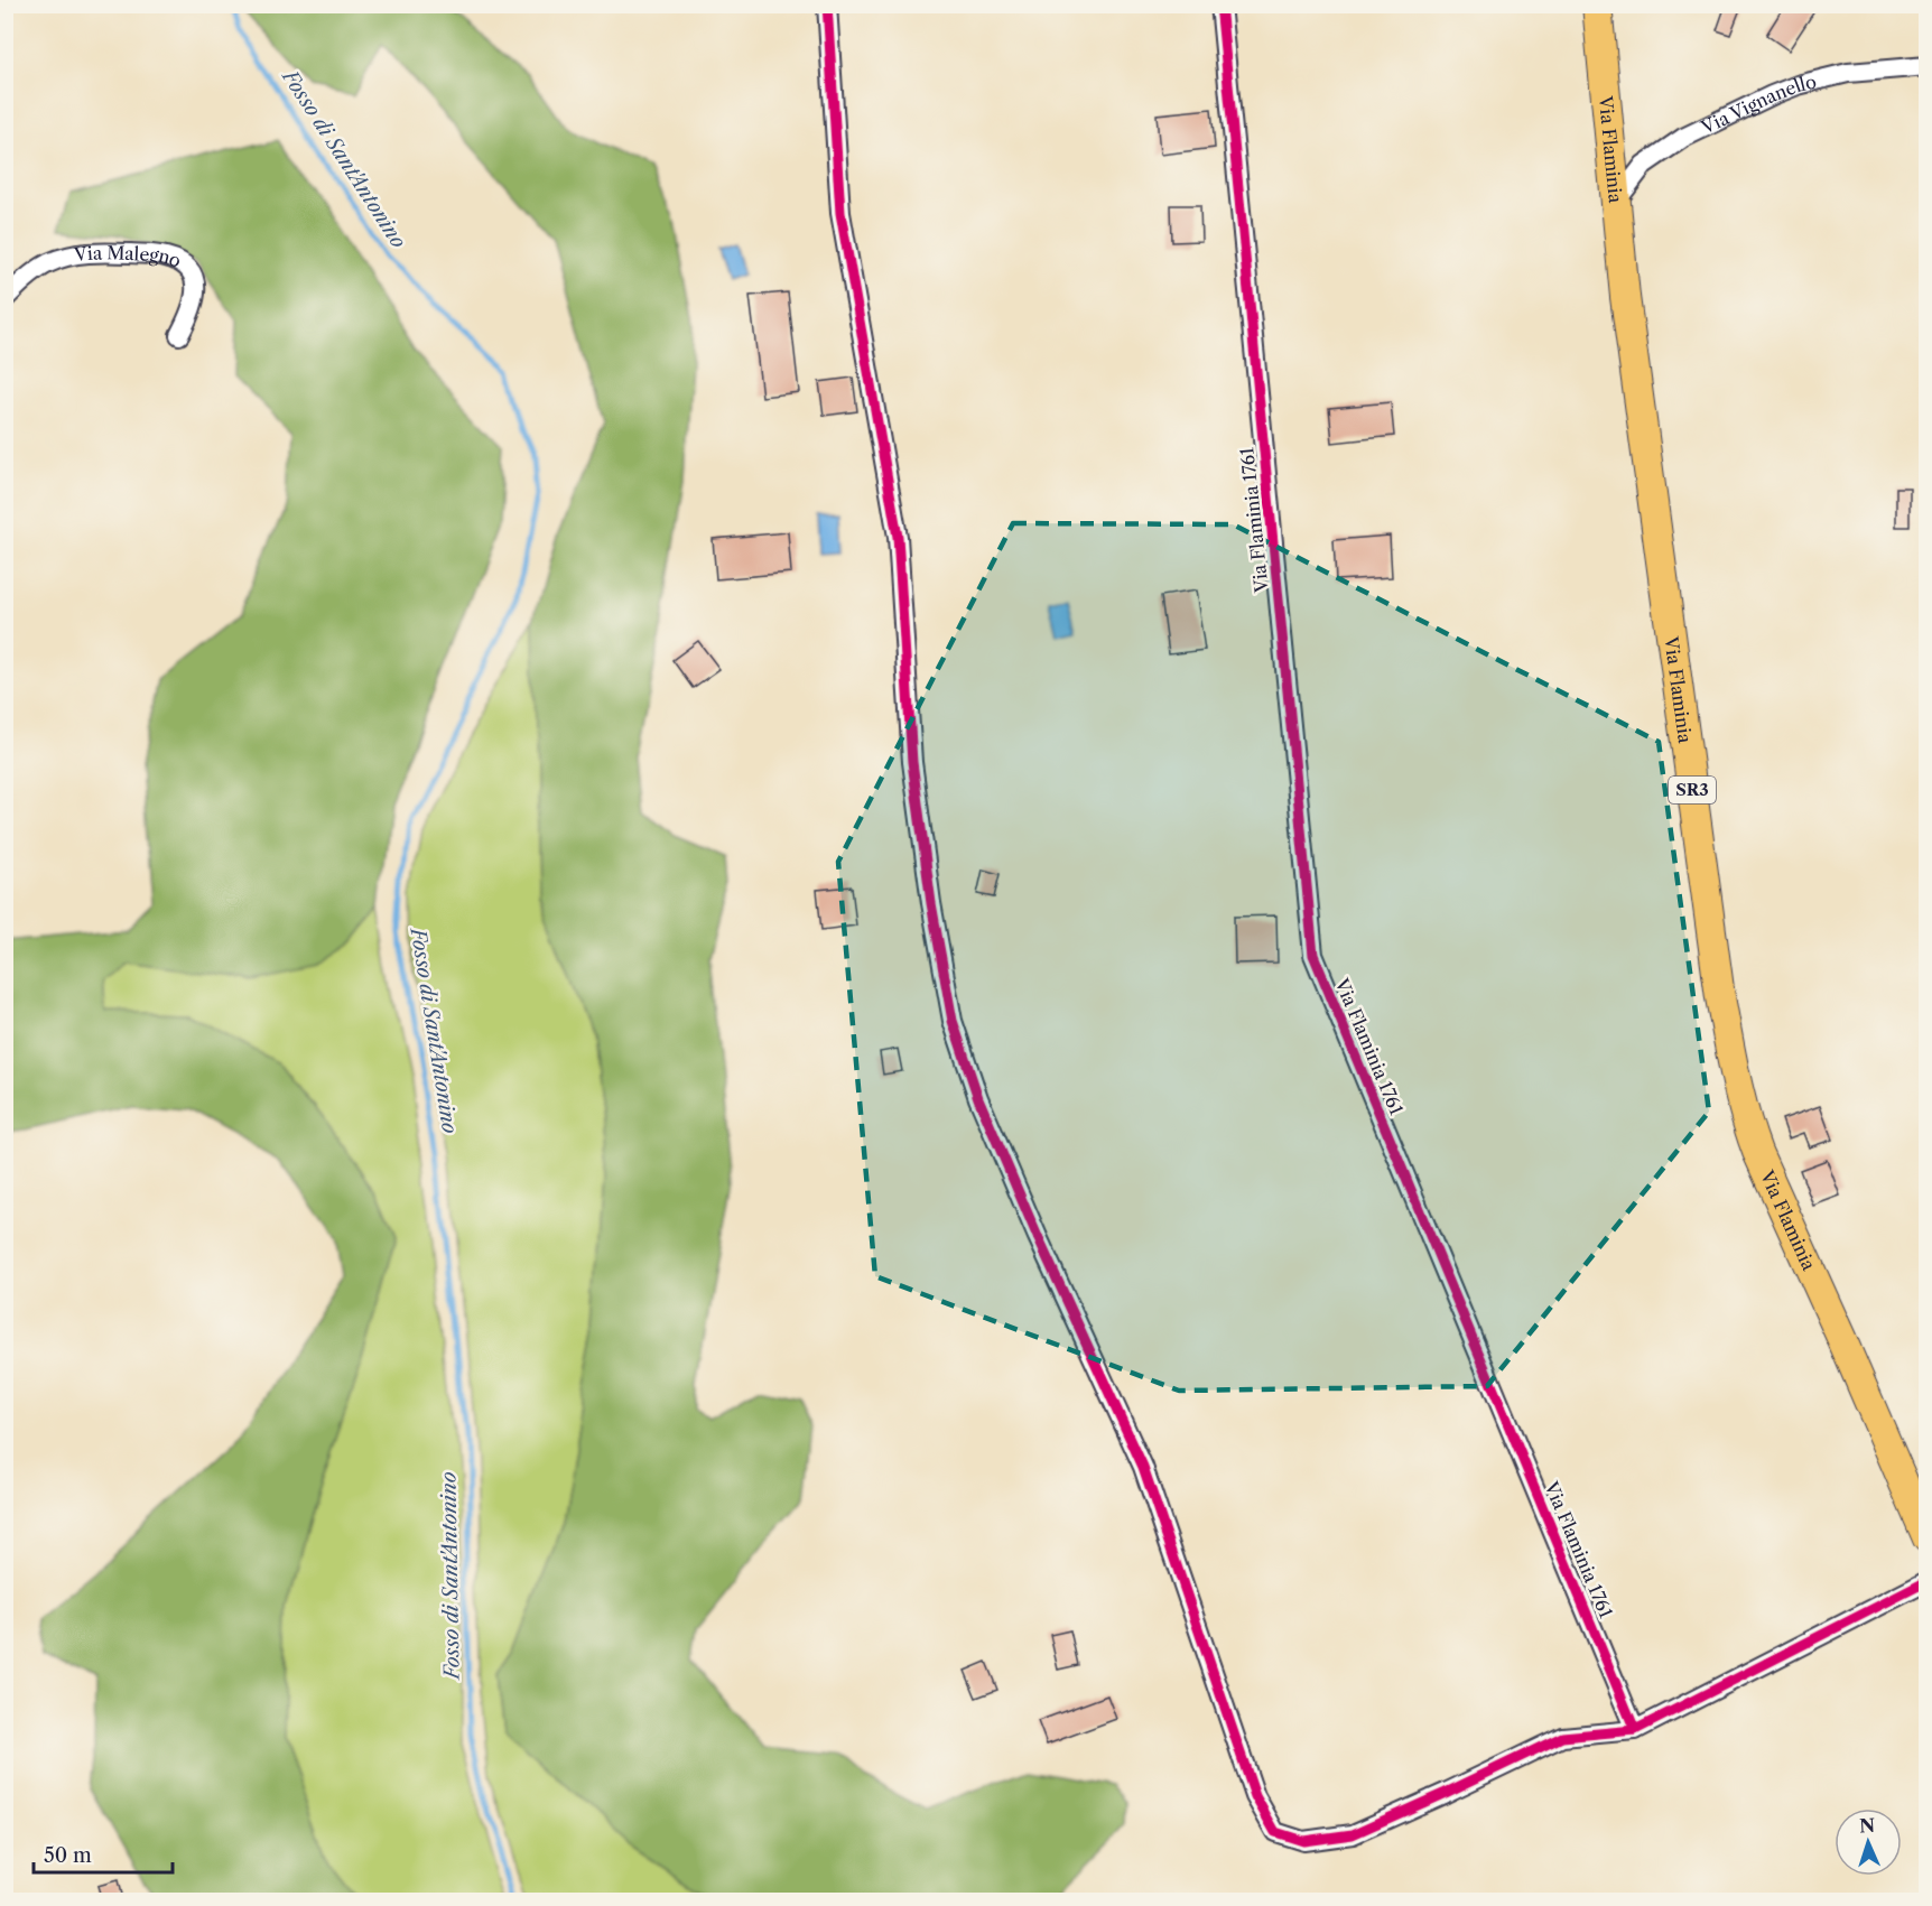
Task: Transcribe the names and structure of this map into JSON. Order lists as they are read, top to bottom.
{
  "streets": {
    "main road": ["Via Flaminia", "SR3"],
    "street": ["Via Vignanello", "Via Malegno", "Via Flaminia 1761"]
  },
  "crossings": [
    ["Via Vignanello", "Via Flaminia"]
  ],
  "water": ["Fosso di Sant'Antonino"],
  "scale_bar": "50 m",
  "north": "top"
}
